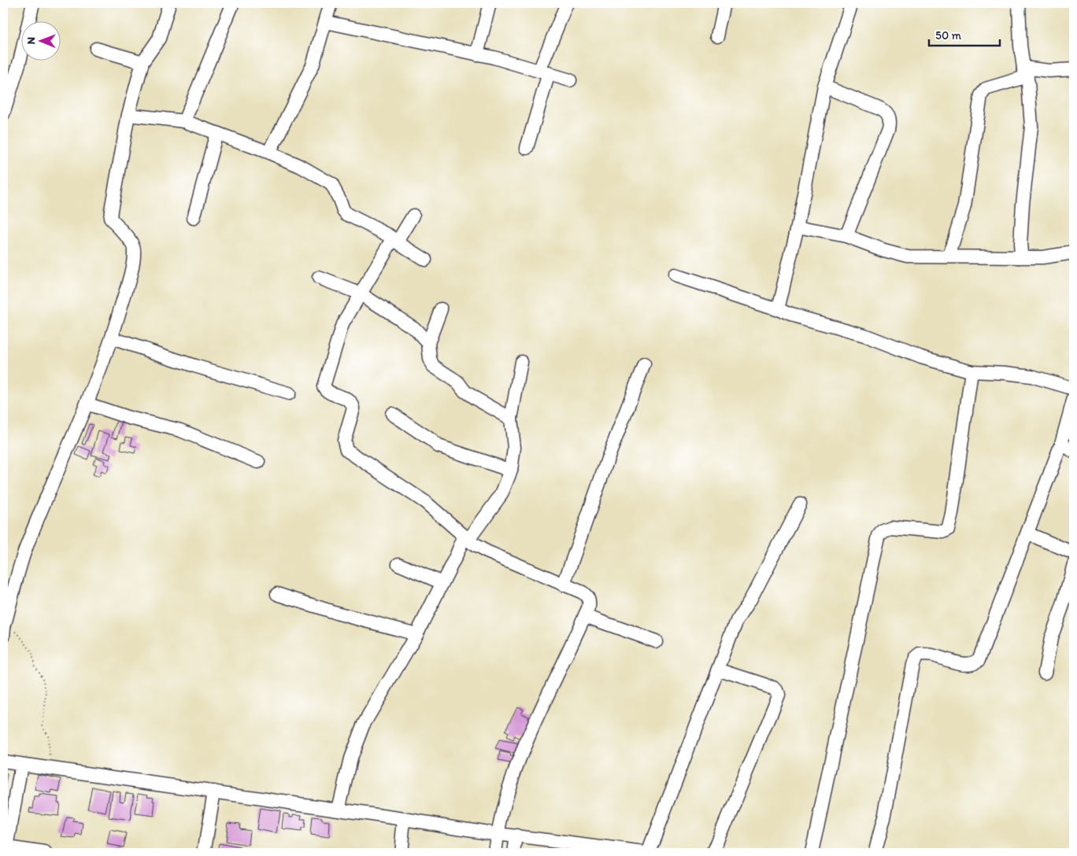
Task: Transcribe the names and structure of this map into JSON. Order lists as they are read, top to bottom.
{
  "scale_bar": "50 m",
  "north": "left"
}
